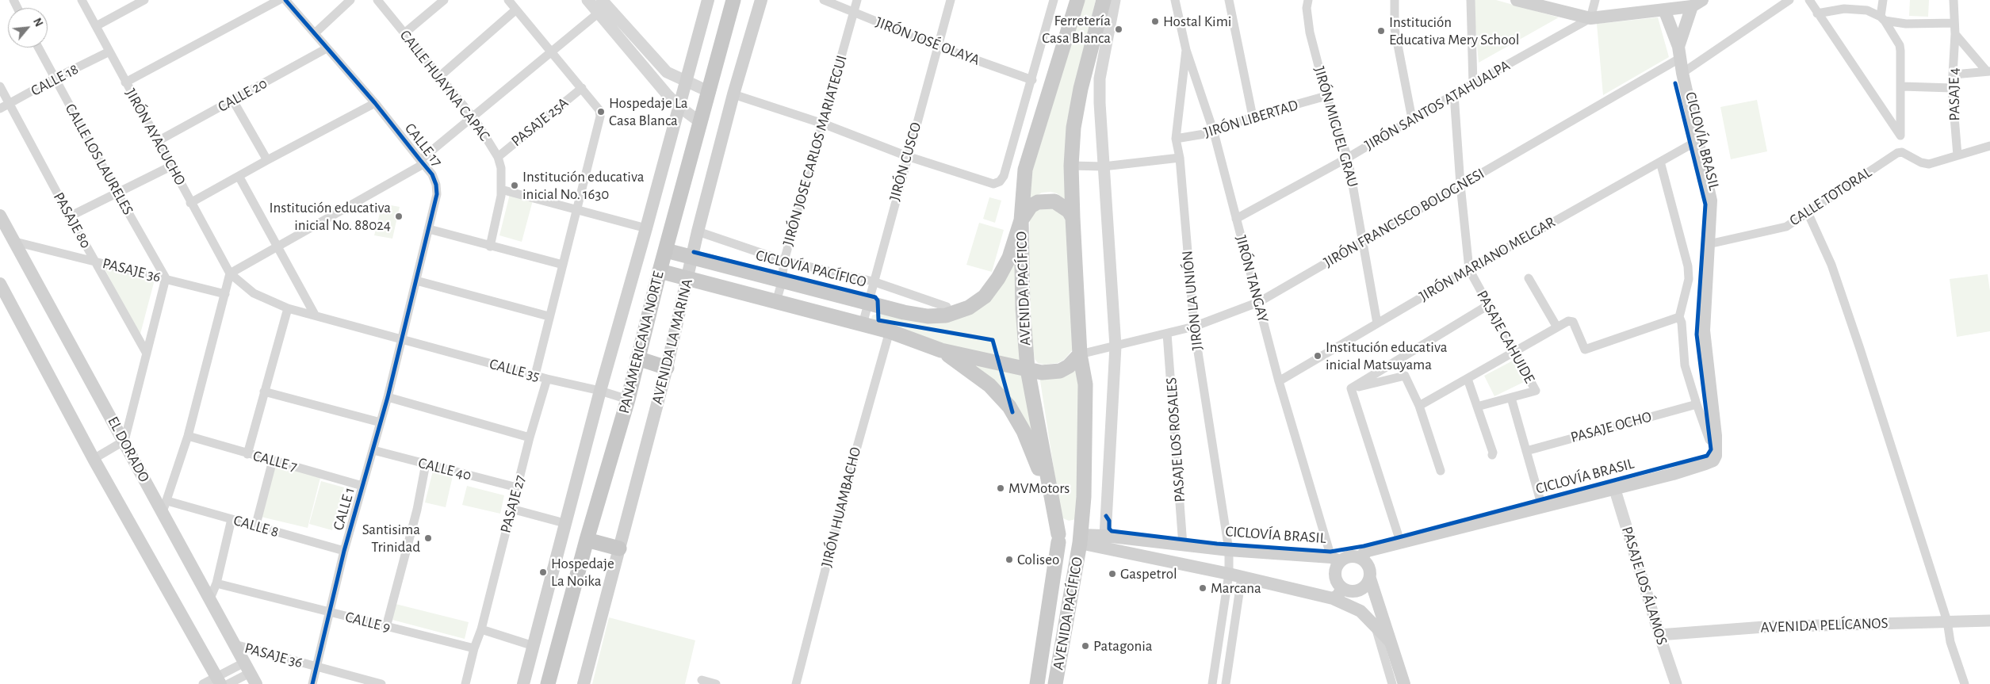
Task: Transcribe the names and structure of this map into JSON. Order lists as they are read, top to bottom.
{
  "streets": {
    "highway": ["PANAMERICANA NORTE"],
    "main road": ["AVENIDA PACÍFICO", "AVENIDA LA MARINA", "EL DORADO"],
    "street": [
      "JIRÓN JOSÉ OLAYA",
      "CALLE 18",
      "CALLE HUAYNA CAPAC",
      "PASAJE 4",
      "CALLE 20",
      "JIRÓN SANTOS ATAHUALPA",
      "JIRÓN LIBERTAD",
      "PASAJE 25A",
      "JIRÓN MIGUEL GRAU",
      "JIRÓN AYACUCHO",
      "CALLE 17",
      "JIRÓN JOSE CARLOS MARIATEGUI",
      "CALLE LOS LAURELES",
      "JIRÓN CUSCO",
      "CALLE TOTORAL",
      "JIRÓN FRANCISCO BOLOGNESI",
      "PASAJE 80",
      "JIRÓN MARIANO MELGAR",
      "PASAJE 36",
      "JIRÓN TANGAY",
      "JIRÓN LA UNIÓN",
      "PASAJE CAHUIDE",
      "CALLE 35",
      "PASAJE OCHO",
      "PASAJE LOS ROSALES",
      "CALLE 7",
      "CALLE 40",
      "PASAJE 27",
      "JIRÓN HUAMBACHO",
      "CALLE 1",
      "CALLE 8",
      "PASAJE LOS ÁLAMOS",
      "CALLE 9",
      "AVENIDA PELÍCANOS"
    ],
    "cycle path": ["CICLOVÍA BRASIL", "CICLOVÍA PACÍFICO"]
  },
  "crossings": [
    ["JIRÓN JOSÉ OLAYA", "JIRÓN JOSE CARLOS MARIATEGUI"],
    ["JIRÓN JOSÉ OLAYA", "JIRÓN CUSCO"],
    ["CALLE 18", "JIRÓN AYACUCHO"],
    ["CALLE 18", "CALLE LOS LAURELES"],
    ["CALLE 18", "PASAJE 80"],
    ["CALLE HUAYNA CAPAC", "PASAJE 25A"],
    ["PASAJE 4", "CALLE TOTORAL"],
    ["CALLE 20", "JIRÓN AYACUCHO"],
    ["CALLE 20", "CALLE 17"],
    ["JIRÓN SANTOS ATAHUALPA", "JIRÓN MIGUEL GRAU"],
    ["JIRÓN SANTOS ATAHUALPA", "JIRÓN TANGAY"],
    ["JIRÓN SANTOS ATAHUALPA", "PASAJE CAHUIDE"],
    ["JIRÓN LIBERTAD", "JIRÓN MIGUEL GRAU"],
    ["JIRÓN LIBERTAD", "JIRÓN TANGAY"],
    ["JIRÓN LIBERTAD", "JIRÓN LA UNIÓN"],
    ["JIRÓN MIGUEL GRAU", "JIRÓN FRANCISCO BOLOGNESI"],
    ["JIRÓN MIGUEL GRAU", "JIRÓN MARIANO MELGAR"],
    ["JIRÓN AYACUCHO", "CALLE 35"],
    ["CALLE 17", "CALLE 35"],
    ["CALLE 17", "CALLE 1"],
    ["JIRÓN JOSE CARLOS MARIATEGUI", "AVENIDA PACÍFICO"],
    ["CALLE LOS LAURELES", "PASAJE 36"],
    ["JIRÓN CUSCO", "AVENIDA PACÍFICO"],
    ["JIRÓN FRANCISCO BOLOGNESI", "JIRÓN TANGAY"],
    ["JIRÓN FRANCISCO BOLOGNESI", "AVENIDA PACÍFICO"],
    ["JIRÓN FRANCISCO BOLOGNESI", "JIRÓN LA UNIÓN"],
    ["JIRÓN FRANCISCO BOLOGNESI", "PASAJE CAHUIDE"],
    ["JIRÓN FRANCISCO BOLOGNESI", "PASAJE LOS ROSALES"],
    ["PASAJE 80", "PASAJE 36"],
    ["JIRÓN MARIANO MELGAR", "JIRÓN TANGAY"],
    ["JIRÓN MARIANO MELGAR", "PASAJE CAHUIDE"],
    ["PASAJE 36", "EL DORADO"],
    ["PASAJE 36", "CALLE 1"],
    ["JIRÓN TANGAY", "JIRÓN LA UNIÓN"],
    ["AVENIDA PACÍFICO", "AVENIDA LA MARINA"],
    ["AVENIDA PACÍFICO", "PANAMERICANA NORTE"],
    ["AVENIDA PACÍFICO", "JIRÓN HUAMBACHO"],
    ["PANAMERICANA NORTE", "CALLE 35"],
    ["CALLE 35", "PASAJE 27"],
    ["CALLE 35", "CALLE 1"],
    ["EL DORADO", "CALLE 8"],
    ["CALLE 7", "CALLE 1"],
    ["CALLE 40", "PASAJE 27"],
    ["CALLE 40", "CALLE 1"],
    ["PASAJE 27", "CALLE 9"],
    ["CALLE 1", "CALLE 8"],
    ["CALLE 1", "CALLE 9"],
    ["PASAJE LOS ÁLAMOS", "AVENIDA PELÍCANOS"]
  ],
  "places": [
    "Hostal Kimi",
    "Ferretería Casa Blanca",
    "Institución Educativa Mery School",
    "Hospedaje La Casa Blanca",
    "Institución educativa inicial No. 1630",
    "Institución educativa inicial No. 88024",
    "Institución educativa inicial Matsuyama",
    "MVMotors",
    "Santisima Trinidad",
    "Coliseo",
    "Hospedaje La Noika",
    "Gaspetrol",
    "Marcana",
    "Patagonia"
  ],
  "north": "top right"
}
